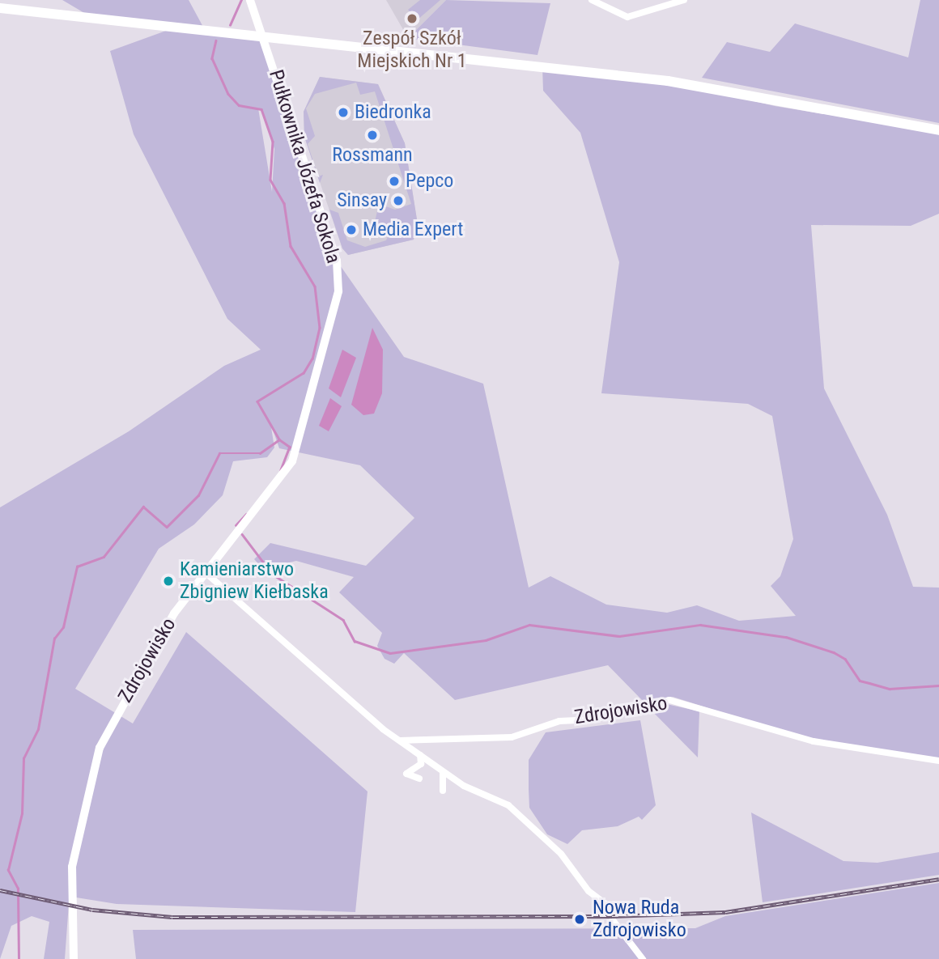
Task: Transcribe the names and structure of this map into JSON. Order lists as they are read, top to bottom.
{
  "streets": {
    "street": ["Pułkownika Józefa Sokola", "Zdrojowisko"]
  },
  "crossings": [
    ["Pułkownika Józefa Sokola", "Zdrojowisko"]
  ],
  "places": [
    "Zespół Szkół Miejskich Nr 1",
    "Biedronka",
    "Rossmann",
    "Pepco",
    "Sinsay",
    "Media Expert",
    "Kamieniarstwo Zbigniew Kiełbaska",
    "Nowa Ruda Zdrojowisko"
  ]
}
